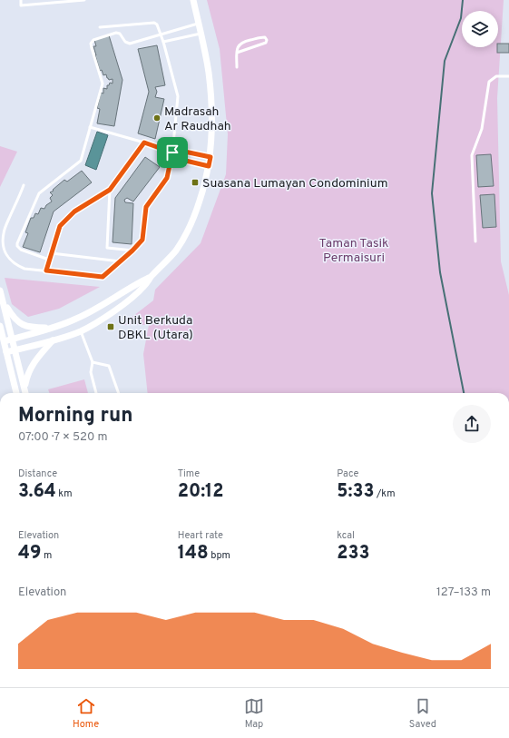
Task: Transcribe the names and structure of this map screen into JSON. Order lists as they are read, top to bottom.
{
  "parks": ["Taman Tasik Permaisuri"],
  "places": {
    "other": ["Madrasah Ar Raudhah"],
    "transit": ["Suasana Lumayan Condominium", "Unit Berkuda DBKL (Utara)"]
  },
  "page": {
    "heading": ["Morning run", "07:00 · 7 × 520 m"],
    "stats": [
      ["Distance", "3.64 km"],
      ["Time", "20:12"],
      ["Pace", "5:33 /km"],
      ["Elevation", "49 m"],
      ["Heart rate", "148 bpm"],
      ["kcal", "233"]
    ],
    "chart": ["Elevation", "127–133 m"],
    "tabs": ["Home", "Map", "Saved"]
  }
}
